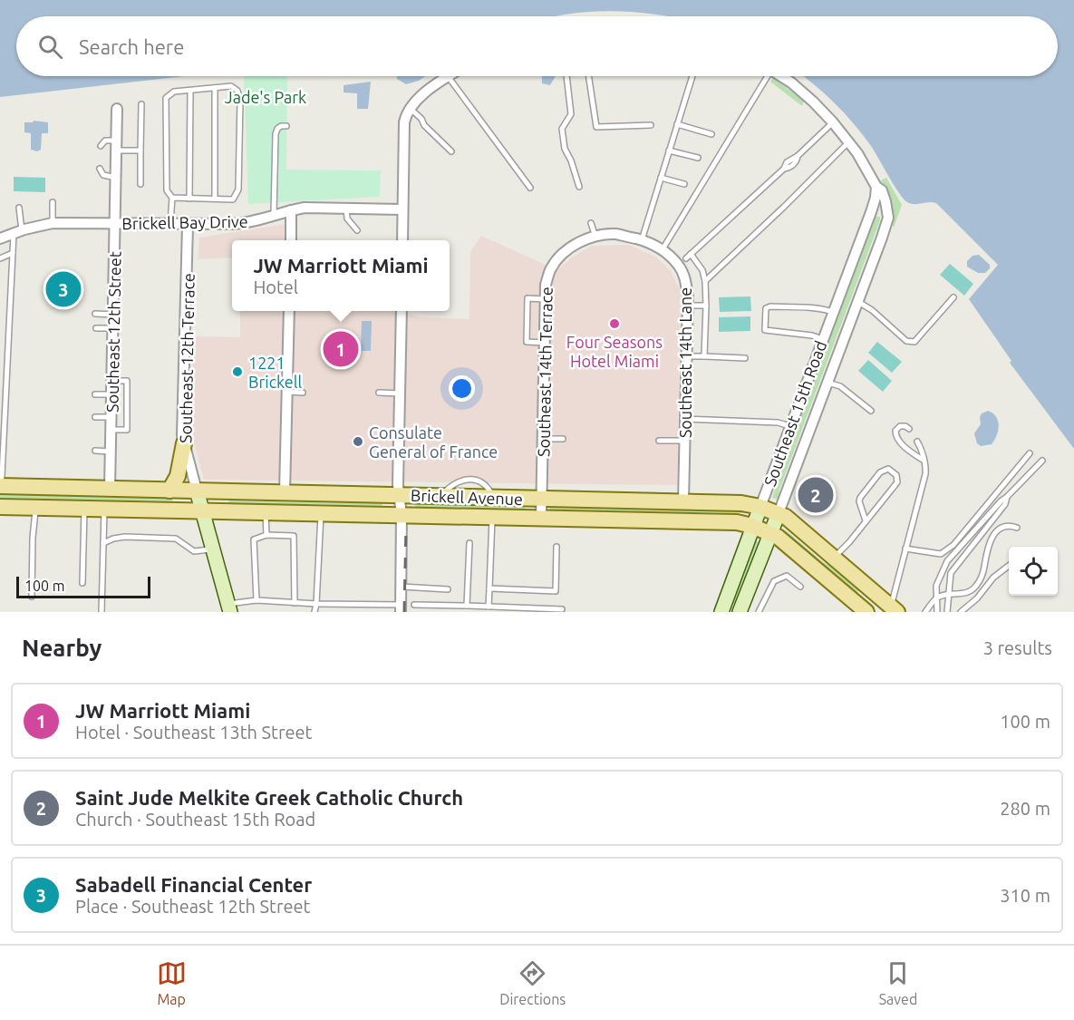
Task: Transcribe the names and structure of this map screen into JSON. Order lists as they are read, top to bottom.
{
  "streets": {
    "main road": ["Brickell Avenue"],
    "street": [
      "Brickell Bay Drive",
      "Southeast 12th Street",
      "Southeast 12th Terrace",
      "Southeast 14th Lane",
      "Southeast 14th Terrace",
      "Southeast 15th Road"
    ]
  },
  "crossings": [
    ["Brickell Bay Drive", "Southeast 12th Street"],
    ["Brickell Bay Drive", "Southeast 12th Terrace"],
    ["Southeast 12th Street", "Brickell Avenue"],
    ["Southeast 12th Terrace", "Brickell Avenue"],
    ["Southeast 14th Lane", "Southeast 14th Terrace"],
    ["Southeast 14th Lane", "Brickell Avenue"],
    ["Southeast 14th Terrace", "Brickell Avenue"],
    ["Southeast 15th Road", "Brickell Avenue"]
  ],
  "parks": ["Jade's Park"],
  "places": ["Four Seasons Hotel Miami", "1221 Brickell", "Consulate General of France"],
  "scale_bar": "100 m",
  "page": {
    "search": "Search here",
    "popup": ["JW Marriott Miami", "Hotel"],
    "pins": ["3", "1", "2"],
    "scale": "100 m",
    "heading": ["Nearby", "3 results"],
    "list": [
      {
        "mark": "1",
        "name": "JW Marriott Miami",
        "note": "Hotel · Southeast 13th Street",
        "value": "100 m"
      },
      {
        "mark": "2",
        "name": "Saint Jude Melkite Greek Catholic Church",
        "note": "Church · Southeast 15th Road",
        "value": "280 m"
      },
      {
        "mark": "3",
        "name": "Sabadell Financial Center",
        "note": "Place · Southeast 12th Street",
        "value": "310 m"
      }
    ],
    "nav": ["Map", "Directions", "Saved"]
  }
}
